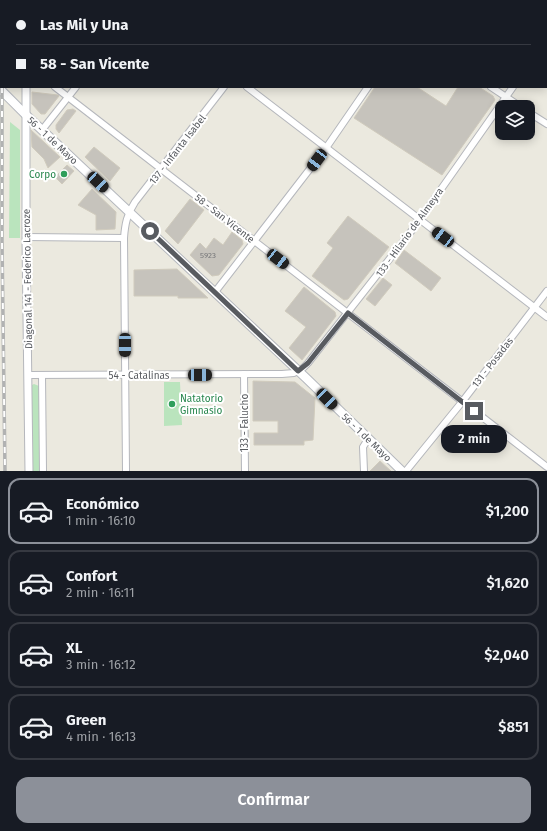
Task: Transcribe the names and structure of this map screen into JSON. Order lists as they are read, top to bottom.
{
  "streets": {
    "main road": ["56 - 1 de Mayo"],
    "street": [
      "137 - Infanta Isabel",
      "58 - San Vicente",
      "133 - Hilario de Almeyra",
      "Diagonal 141 - Federico Lacroze",
      "131 - Posadas",
      "54 - Catalinas",
      "133 - Falucho"
    ]
  },
  "crossings": [
    ["56 - 1 de Mayo", "137 - Infanta Isabel"],
    ["56 - 1 de Mayo", "133 - Hilario de Almeyra"],
    ["56 - 1 de Mayo", "Diagonal 141 - Federico Lacroze"],
    ["56 - 1 de Mayo", "54 - Catalinas"],
    ["137 - Infanta Isabel", "58 - San Vicente"],
    ["58 - San Vicente", "133 - Hilario de Almeyra"],
    ["58 - San Vicente", "131 - Posadas"],
    ["133 - Hilario de Almeyra", "54 - Catalinas"],
    ["Diagonal 141 - Federico Lacroze", "54 - Catalinas"],
    ["54 - Catalinas", "133 - Falucho"]
  ],
  "places": ["Corpo", "Natatorio Gimnasio"],
  "house_numbers": ["5923"],
  "page": {
    "banner": ["Las Mil y Una", "58 - San Vicente"],
    "bubble": "2 min",
    "list": [
      {
        "name": "Económico",
        "note": "1 min · 16:10",
        "value": "$1,200"
      },
      {
        "name": "Confort",
        "note": "2 min · 16:11",
        "value": "$1,620"
      },
      {
        "name": "XL",
        "note": "3 min · 16:12",
        "value": "$2,040"
      },
      {
        "name": "Green",
        "note": "4 min · 16:13",
        "value": "$851"
      }
    ],
    "buttons": "Confirmar"
  }
}
